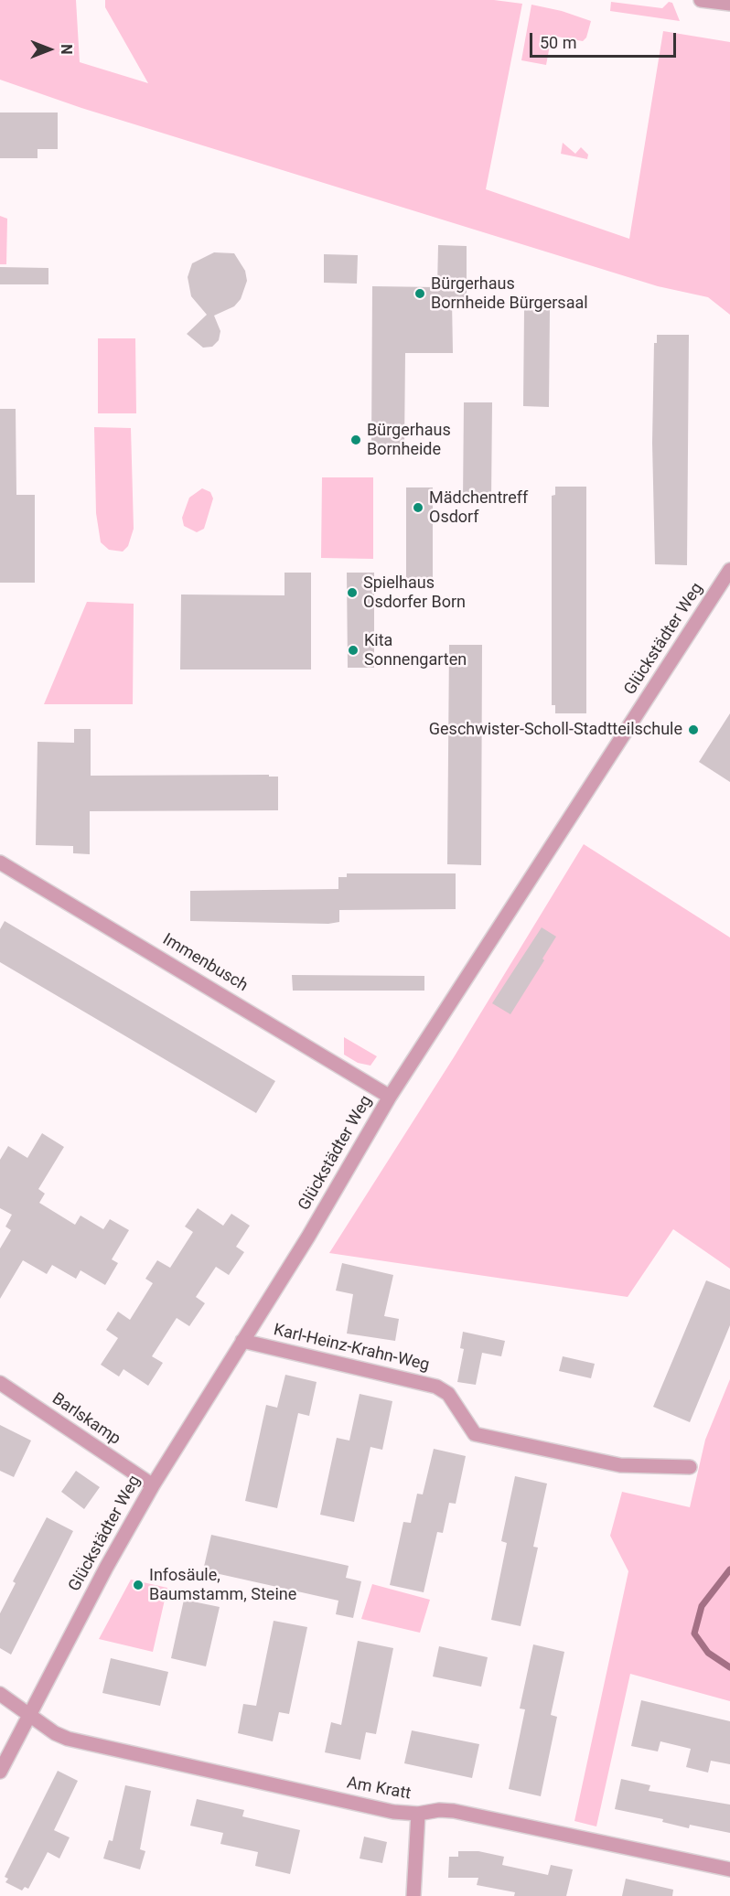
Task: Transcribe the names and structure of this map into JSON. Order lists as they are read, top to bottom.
{
  "streets": {
    "street": [
      "Glückstädter Weg",
      "Immenbusch",
      "Karl-Heinz-Krahn-Weg",
      "Barlskamp",
      "Am Kratt"
    ]
  },
  "crossings": [
    ["Glückstädter Weg", "Immenbusch"],
    ["Glückstädter Weg", "Karl-Heinz-Krahn-Weg"],
    ["Glückstädter Weg", "Barlskamp"],
    ["Glückstädter Weg", "Am Kratt"]
  ],
  "places": [
    "Bürgerhaus Bornheide Bürgersaal",
    "Bürgerhaus Bornheide",
    "Mädchentreff Osdorf",
    "Spielhaus Osdorfer Born",
    "Kita Sonnengarten",
    "Geschwister-Scholl-Stadtteilschule",
    "Infosäule, Baumstamm, Steine"
  ],
  "scale_bar": "50 m",
  "north": "right"
}
